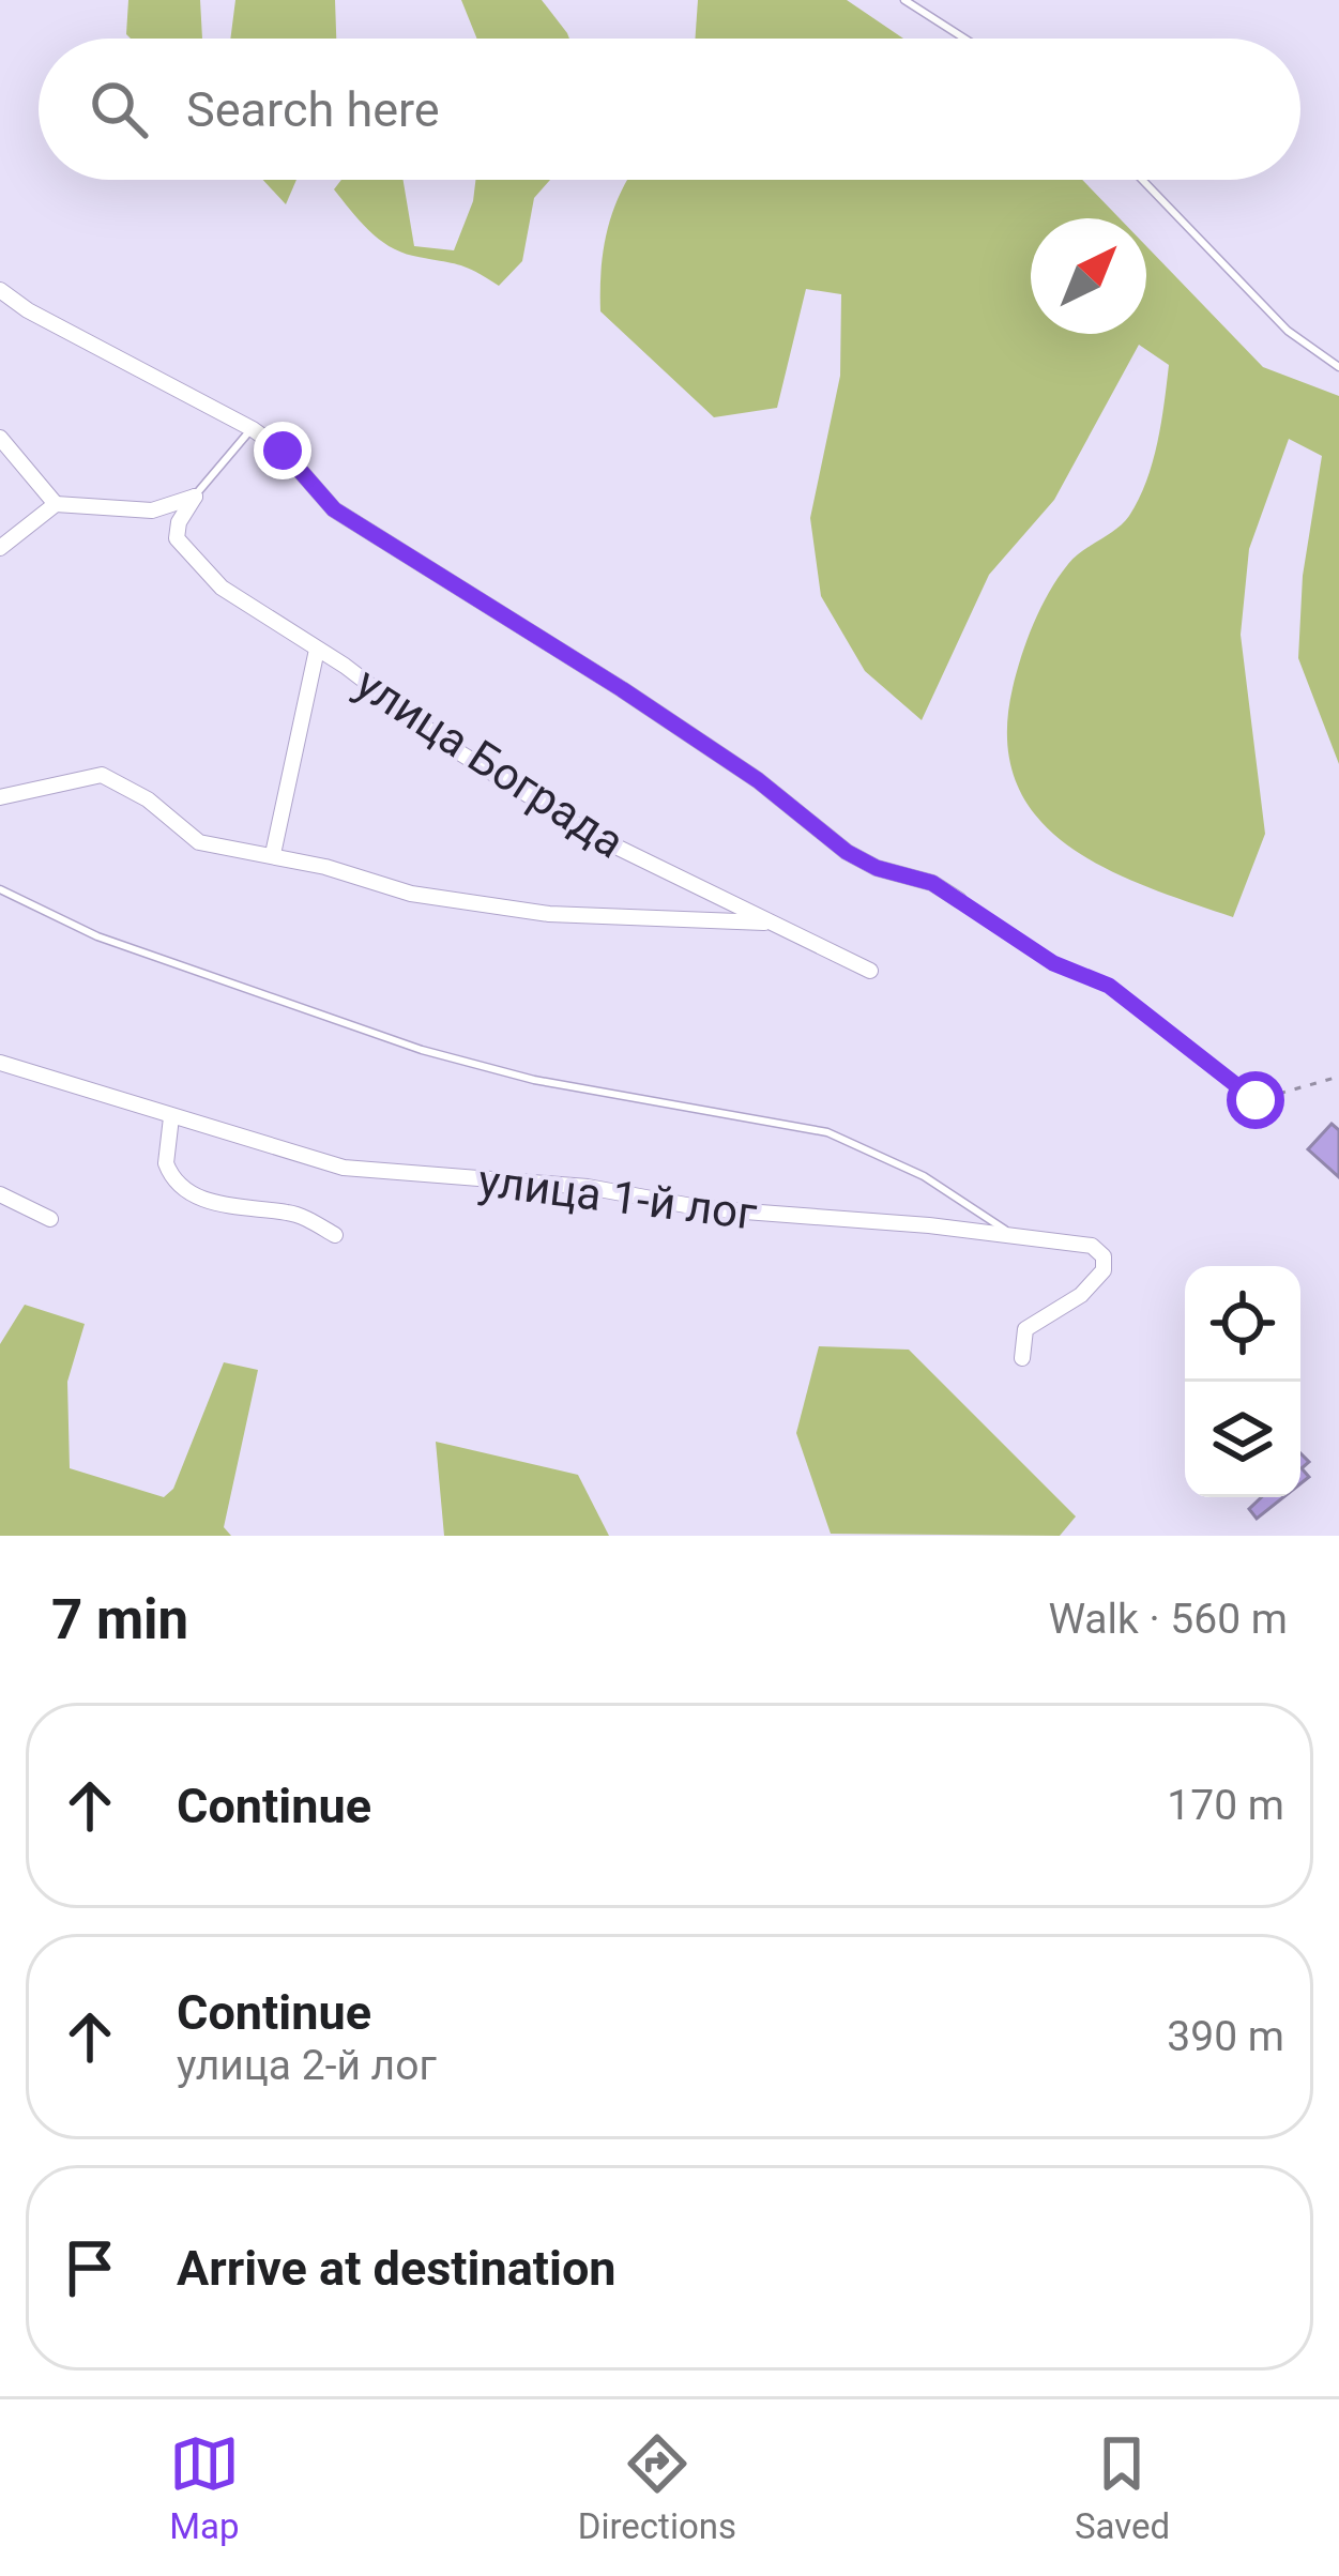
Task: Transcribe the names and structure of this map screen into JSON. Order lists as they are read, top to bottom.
{
  "streets": {
    "street": ["улица Бограда", "улица 1-й лог"]
  },
  "north": "top right",
  "page": {
    "search": "Search here",
    "heading": ["7 min", "Walk · 560 m"],
    "list": [
      ["Continue", "170 m"],
      ["Continue", "улица 2-й лог", "390 m"],
      "Arrive at destination"
    ],
    "nav": ["Map", "Directions", "Saved"]
  }
}
